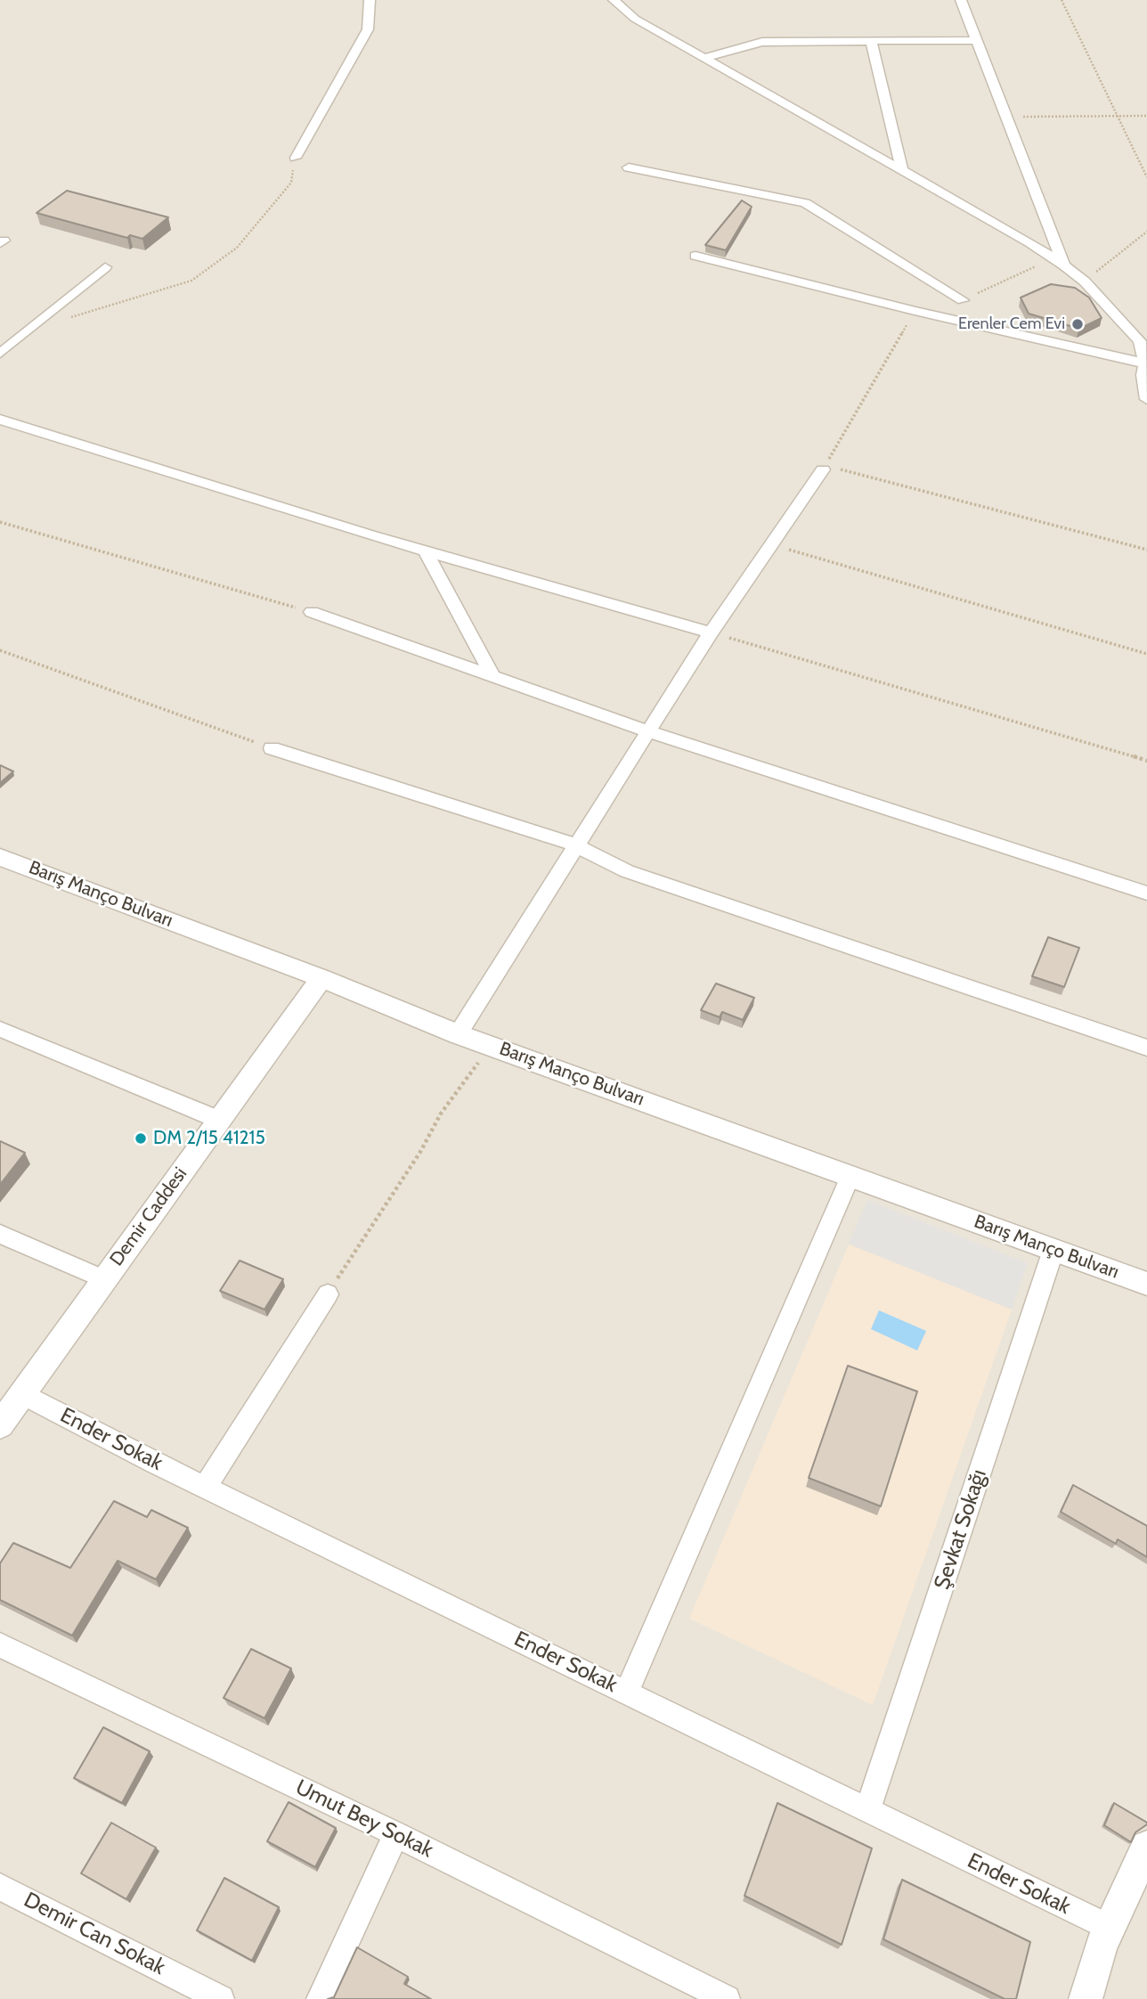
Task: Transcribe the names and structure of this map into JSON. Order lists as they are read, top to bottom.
{
  "streets": {
    "street": [
      "Barış Manço Bulvarı",
      "Demir Caddesi",
      "Ender Sokak",
      "Şevkat Sokağı",
      "Umut Bey Sokak",
      "Demir Can Sokak"
    ]
  },
  "crossings": [
    ["Barış Manço Bulvarı", "Demir Caddesi"],
    ["Barış Manço Bulvarı", "Şevkat Sokağı"],
    ["Demir Caddesi", "Ender Sokak"],
    ["Ender Sokak", "Şevkat Sokağı"]
  ],
  "places": ["Erenler Cem Evi", "DM 2/15 41215"]
}
